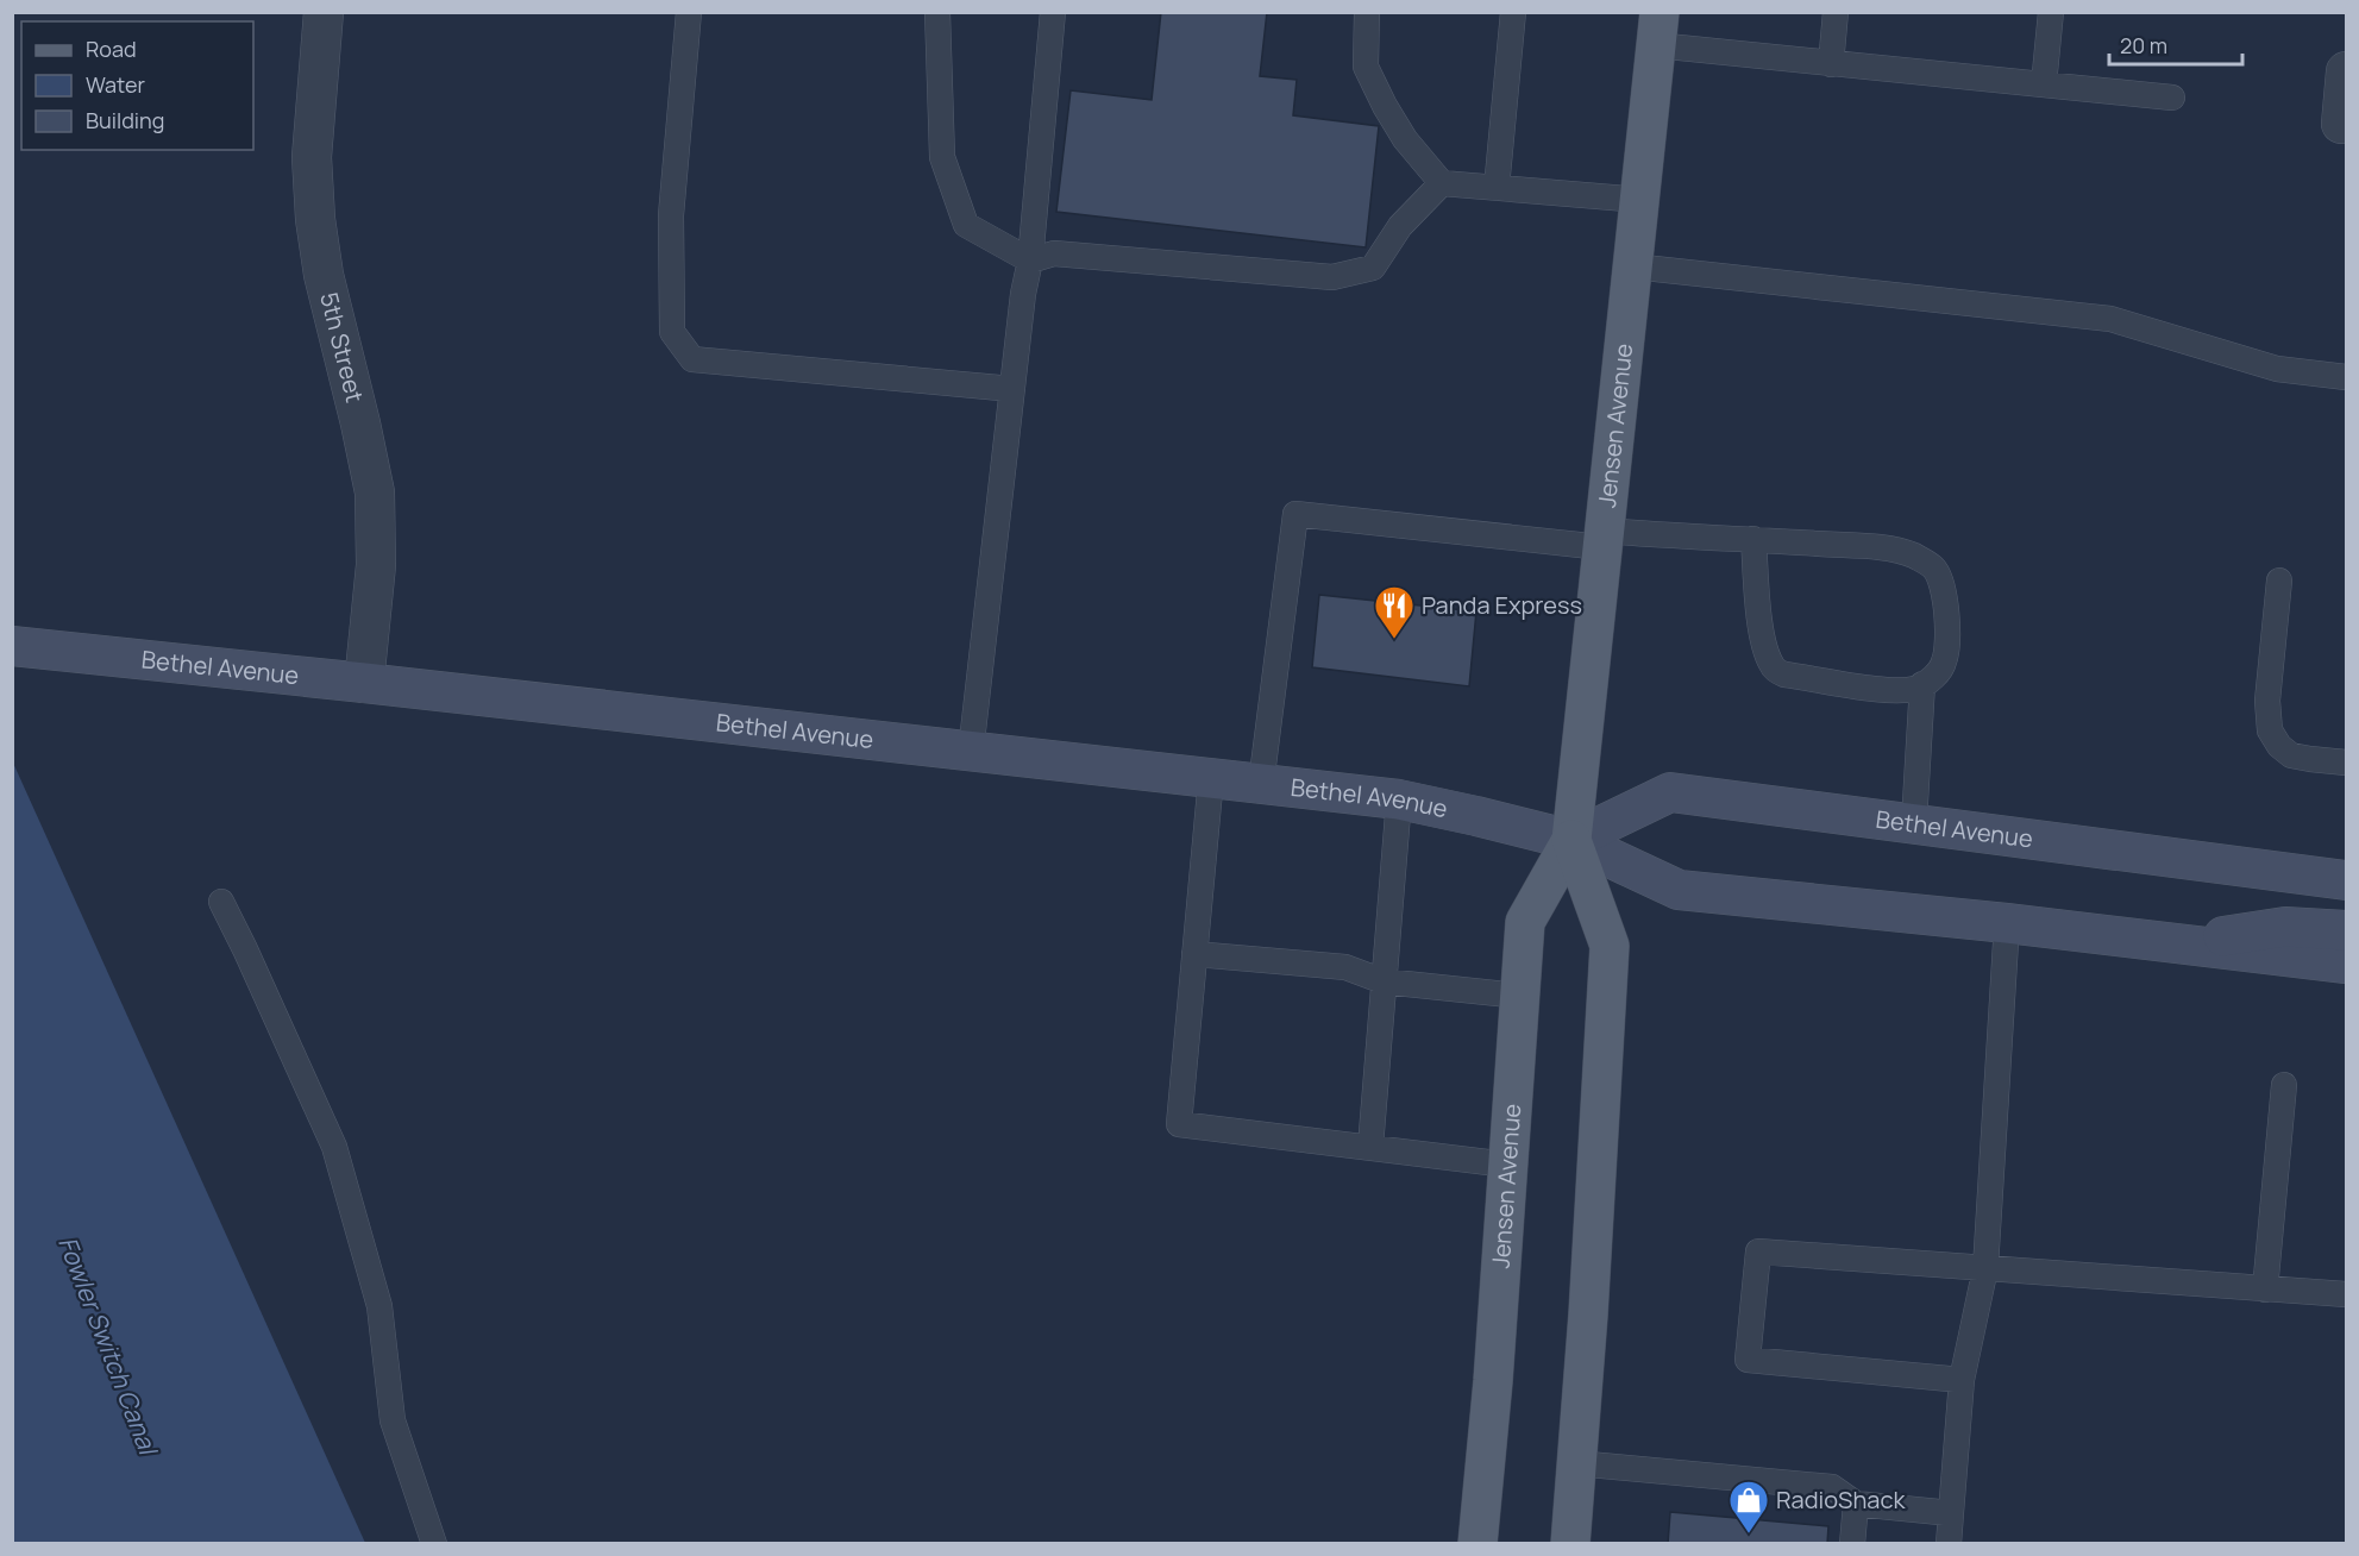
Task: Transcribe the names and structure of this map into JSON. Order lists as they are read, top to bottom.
{
  "streets": {
    "main road": ["Jensen Avenue", "Bethel Avenue"],
    "street": ["5th Street"]
  },
  "crossings": [
    ["5th Street", "Bethel Avenue"],
    ["Jensen Avenue", "Bethel Avenue"]
  ],
  "water": ["Fowler Switch Canal"],
  "places": {
    "restaurant": ["Panda Express"],
    "shop": ["RadioShack"]
  },
  "legend": ["Road", "Water", "Building"],
  "scale_bar": "20 m"
}
